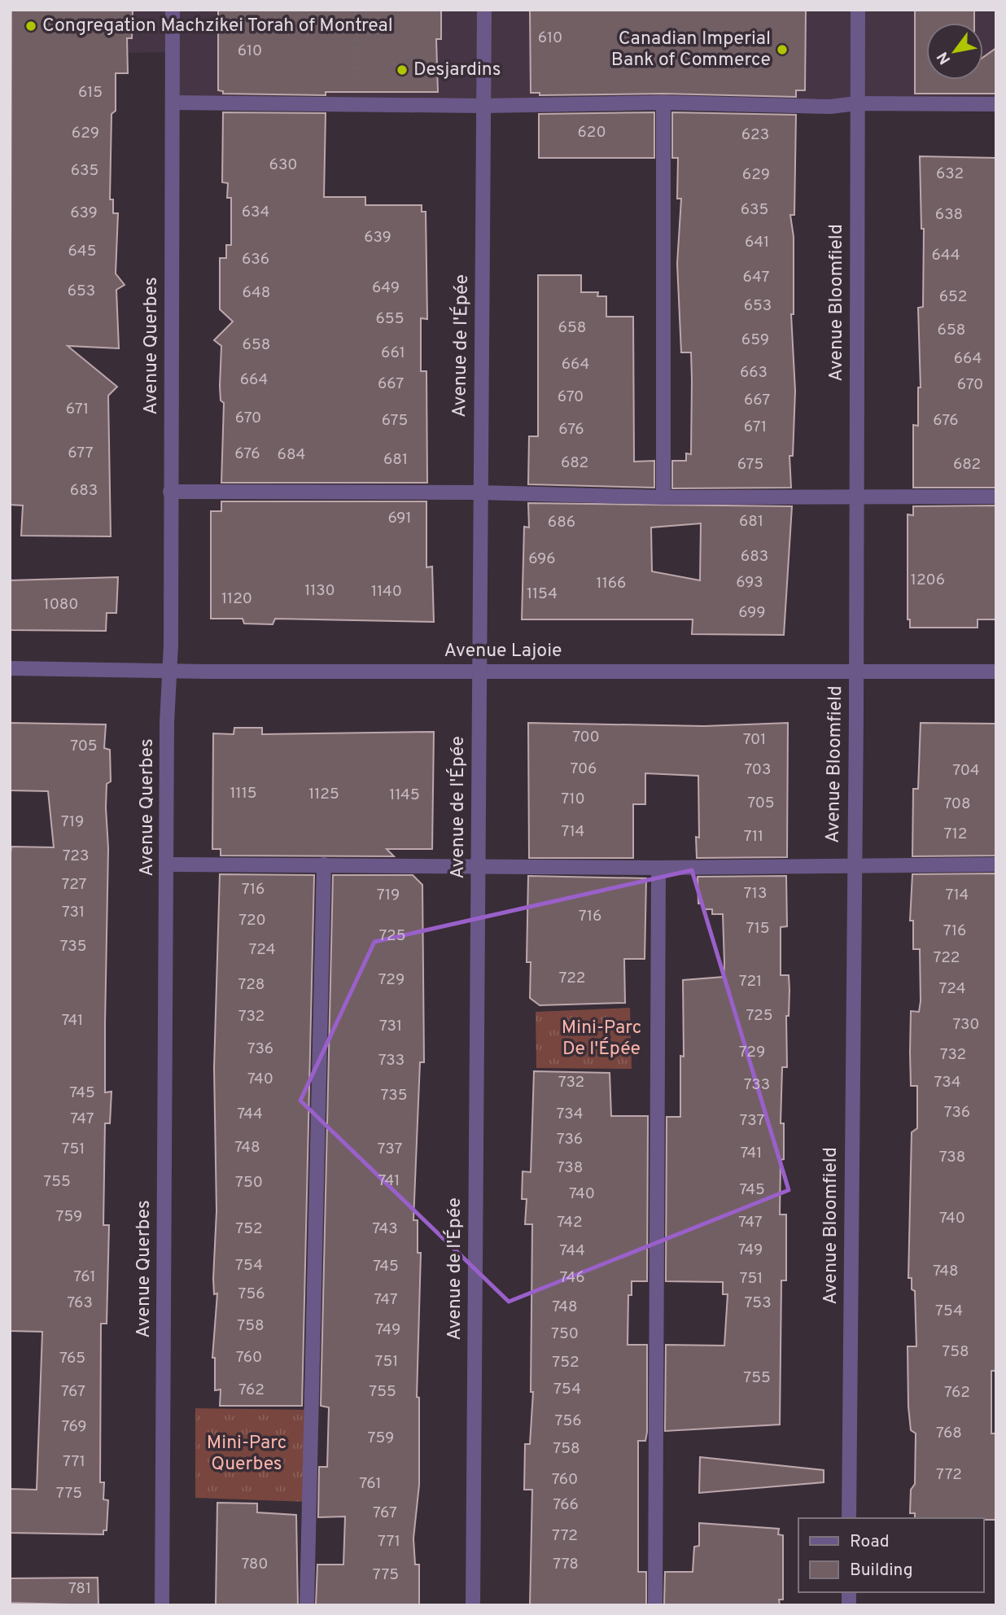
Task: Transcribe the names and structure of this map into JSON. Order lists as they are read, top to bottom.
{
  "streets": {
    "street": [
      "Avenue Bloomfield",
      "Avenue Querbes",
      "Avenue de l'Épée",
      "Avenue Lajoie"
    ]
  },
  "crossings": [
    ["Avenue Bloomfield", "Avenue Lajoie"],
    ["Avenue Querbes", "Avenue Lajoie"],
    ["Avenue de l'Épée", "Avenue Lajoie"]
  ],
  "parks": ["Mini-Parc De l'Épée", "Mini-Parc Querbes"],
  "places": ["Congregation Machzikei Torah of Montreal", "Canadian Imperial Bank of Commerce", "Desjardins"],
  "house_numbers": [
    "610",
    "610",
    "615",
    "620",
    "629",
    "623",
    "630",
    "635",
    "632",
    "629",
    "635",
    "634",
    "639",
    "638",
    "639",
    "641",
    "645",
    "644",
    "636",
    "647",
    "649",
    "653",
    "648",
    "652",
    "653",
    "655",
    "658",
    "658",
    "659",
    "658",
    "661",
    "664",
    "664",
    "663",
    "664",
    "667",
    "670",
    "670",
    "667",
    "671",
    "670",
    "675",
    "676",
    "671",
    "676",
    "677",
    "676",
    "684",
    "681",
    "682",
    "675",
    "682",
    "683",
    "691",
    "681",
    "686",
    "683",
    "696",
    "1206",
    "693",
    "1166",
    "1130",
    "1140",
    "1154",
    "1120",
    "1080",
    "699",
    "700",
    "701",
    "705",
    "706",
    "703",
    "704",
    "1115",
    "1125",
    "1145",
    "710",
    "705",
    "708",
    "719",
    "714",
    "712",
    "711",
    "723",
    "727",
    "716",
    "713",
    "719",
    "714",
    "731",
    "716",
    "720",
    "715",
    "716",
    "725",
    "735",
    "724",
    "722",
    "722",
    "729",
    "721",
    "728",
    "724",
    "725",
    "732",
    "741",
    "730",
    "731",
    "736",
    "729",
    "732",
    "733",
    "740",
    "732",
    "734",
    "733",
    "745",
    "735",
    "736",
    "744",
    "734",
    "747",
    "737",
    "736",
    "748",
    "751",
    "737",
    "741",
    "738",
    "738",
    "741",
    "755",
    "750",
    "745",
    "740",
    "759",
    "740",
    "742",
    "747",
    "752",
    "743",
    "749",
    "744",
    "754",
    "745",
    "748",
    "761",
    "746",
    "751",
    "756",
    "747",
    "763",
    "753",
    "748",
    "754",
    "758",
    "749",
    "750",
    "758",
    "760",
    "765",
    "751",
    "752",
    "755",
    "754",
    "762",
    "767",
    "755",
    "762",
    "756",
    "769",
    "768",
    "759",
    "758",
    "771",
    "772",
    "760",
    "761",
    "775",
    "766",
    "767",
    "772",
    "771",
    "780",
    "778",
    "775",
    "781"
  ],
  "legend": ["Road", "Building"],
  "north": "bottom left"
}
